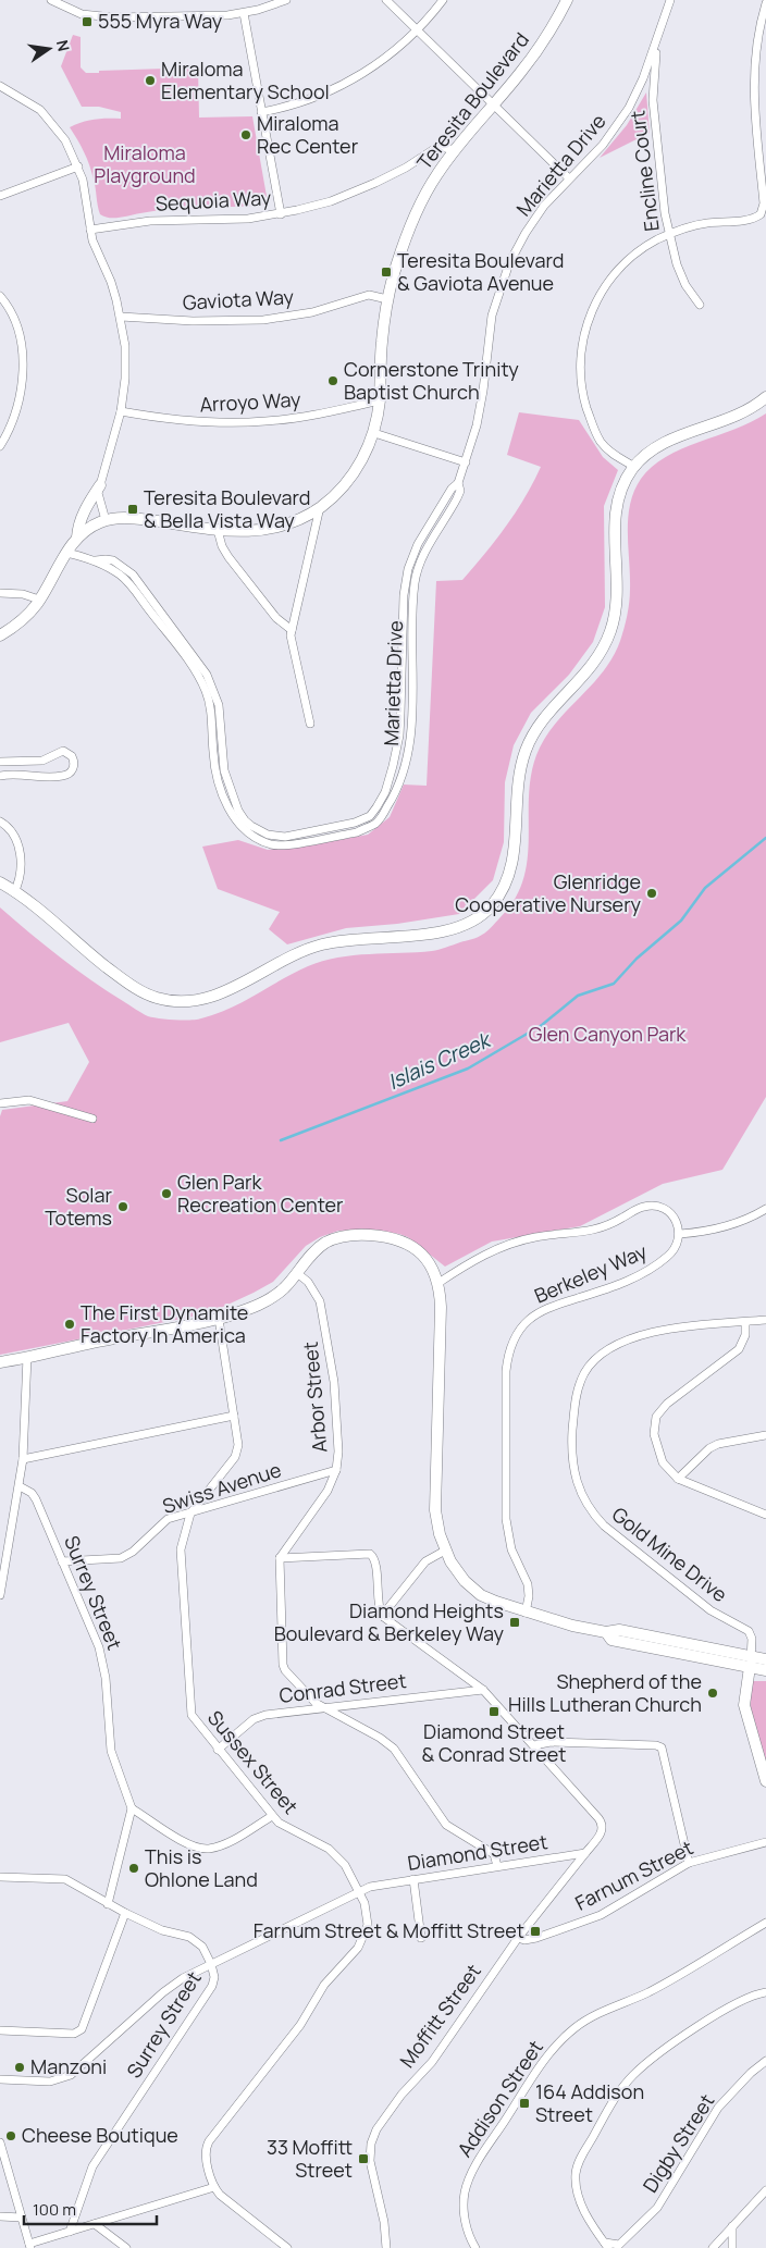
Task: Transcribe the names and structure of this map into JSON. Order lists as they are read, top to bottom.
{
  "streets": {
    "main road": ["Teresita Boulevard"],
    "street": [
      "Marietta Drive",
      "Encline Court",
      "Sequoia Way",
      "Gaviota Way",
      "Arroyo Way",
      "Berkeley Way",
      "Arbor Street",
      "Swiss Avenue",
      "Gold Mine Drive",
      "Surrey Street",
      "Conrad Street",
      "Sussex Street",
      "Diamond Street",
      "Farnum Street",
      "Moffitt Street",
      "Addison Street",
      "Digby Street"
    ]
  },
  "crossings": [
    ["Teresita Boulevard", "Marietta Drive"],
    ["Teresita Boulevard", "Sequoia Way"],
    ["Teresita Boulevard", "Gaviota Way"],
    ["Teresita Boulevard", "Arroyo Way"],
    ["Marietta Drive", "Encline Court"],
    ["Arbor Street", "Swiss Avenue"],
    ["Swiss Avenue", "Surrey Street"],
    ["Swiss Avenue", "Sussex Street"],
    ["Surrey Street", "Diamond Street"],
    ["Conrad Street", "Sussex Street"],
    ["Sussex Street", "Diamond Street"],
    ["Diamond Street", "Moffitt Street"],
    ["Farnum Street", "Moffitt Street"]
  ],
  "water": ["Islais Creek"],
  "parks": ["Miraloma Playground", "Glen Canyon Park"],
  "places": {
    "transit": [
      "555 Myra Way",
      "Teresita Boulevard & Gaviota Avenue",
      "Teresita Boulevard & Bella Vista Way",
      "Diamond Heights Boulevard & Berkeley Way",
      "Diamond Street & Conrad Street",
      "Farnum Street & Moffitt Street",
      "164 Addison Street",
      "33 Moffitt Street"
    ],
    "other": [
      "Miraloma Elementary School",
      "Miraloma Rec Center",
      "Cornerstone Trinity Baptist Church",
      "Glenridge Cooperative Nursery",
      "Glen Park Recreation Center",
      "Solar Totems",
      "The First Dynamite Factory In America",
      "Shepherd of the Hills Lutheran Church",
      "This is Ohlone Land",
      "Manzoni",
      "Cheese Boutique"
    ]
  },
  "scale_bar": "100 m",
  "north": "right"
}
